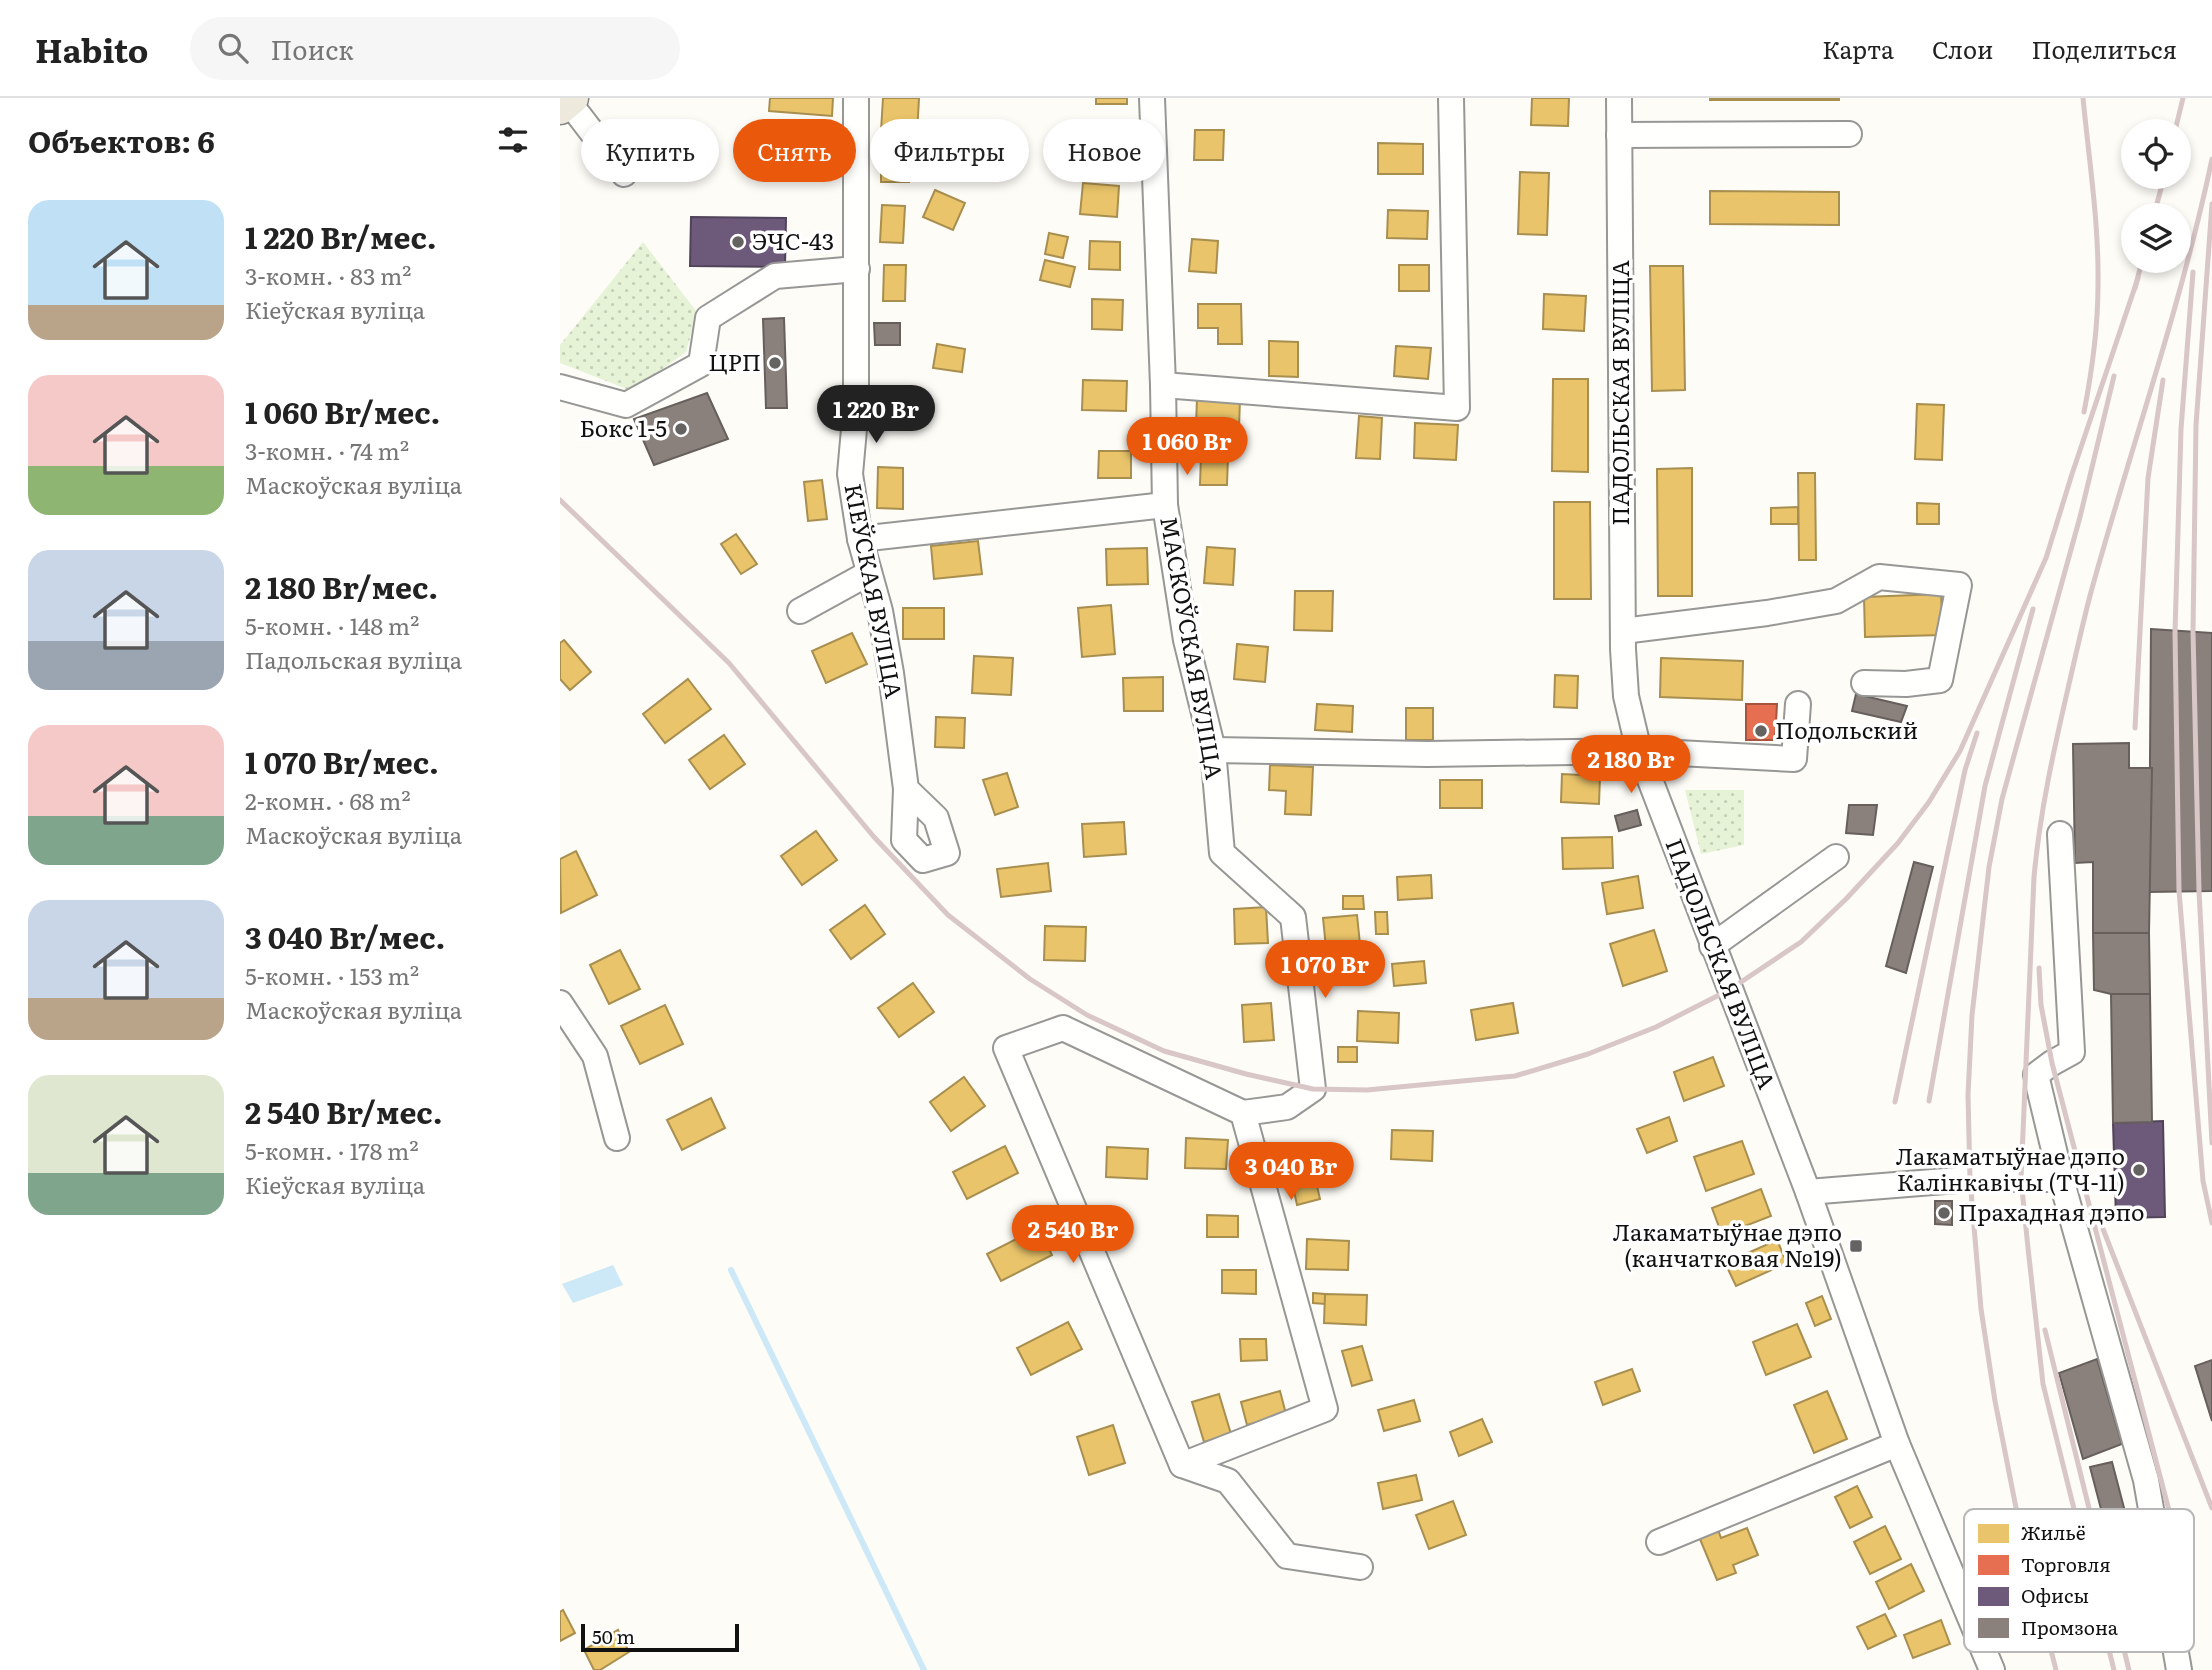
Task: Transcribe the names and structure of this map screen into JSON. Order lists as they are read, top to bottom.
{
  "streets": {
    "street": ["ПАДОЛЬСКАЯ ВУЛІЦА", "КІЕЎСКАЯ ВУЛІЦА", "МАСКОЎСКАЯ ВУЛІЦА"]
  },
  "places": {
    "other": [
      "ЭЧС-43",
      "ЦРП",
      "Бокс 1-5",
      "Подольский",
      "Лакаматыўнае дэпо Калінкавічы (ТЧ-11)",
      "Прахадная дэпо"
    ],
    "transit": ["Лакаматыўнае дэпо (канчатковая №19)"]
  },
  "legend": [
    "Жильё",
    "Торговля",
    "Офисы",
    "Промзона"
  ],
  "scale_bar": "50 m",
  "page": {
    "header": "Habito",
    "search": "Поиск",
    "nav": ["Карта", "Слои", "Поделиться"],
    "heading": "Объектов: 6",
    "chip": [
      "Купить",
      "Снять",
      "Фильтры",
      "Новое"
    ],
    "list": [
      {
        "name": "1 220 Br/мес.",
        "note": "3-комн. · 83 m² · Кіеўская вуліца"
      },
      {
        "name": "1 060 Br/мес.",
        "note": "3-комн. · 74 m² · Маскоўская вуліца"
      },
      {
        "name": "2 180 Br/мес.",
        "note": "5-комн. · 148 m² · Падольская вуліца"
      },
      {
        "name": "1 070 Br/мес.",
        "note": "2-комн. · 68 m² · Маскоўская вуліца"
      },
      {
        "name": "3 040 Br/мес.",
        "note": "5-комн. · 153 m² · Маскоўская вуліца"
      },
      {
        "name": "2 540 Br/мес.",
        "note": "5-комн. · 178 m² · Кіеўская вуліца"
      }
    ],
    "price": [
      "1 220 Br",
      "1 060 Br",
      "2 180 Br",
      "1 070 Br",
      "3 040 Br",
      "2 540 Br"
    ],
    "scale": "50 m"
  }
}
